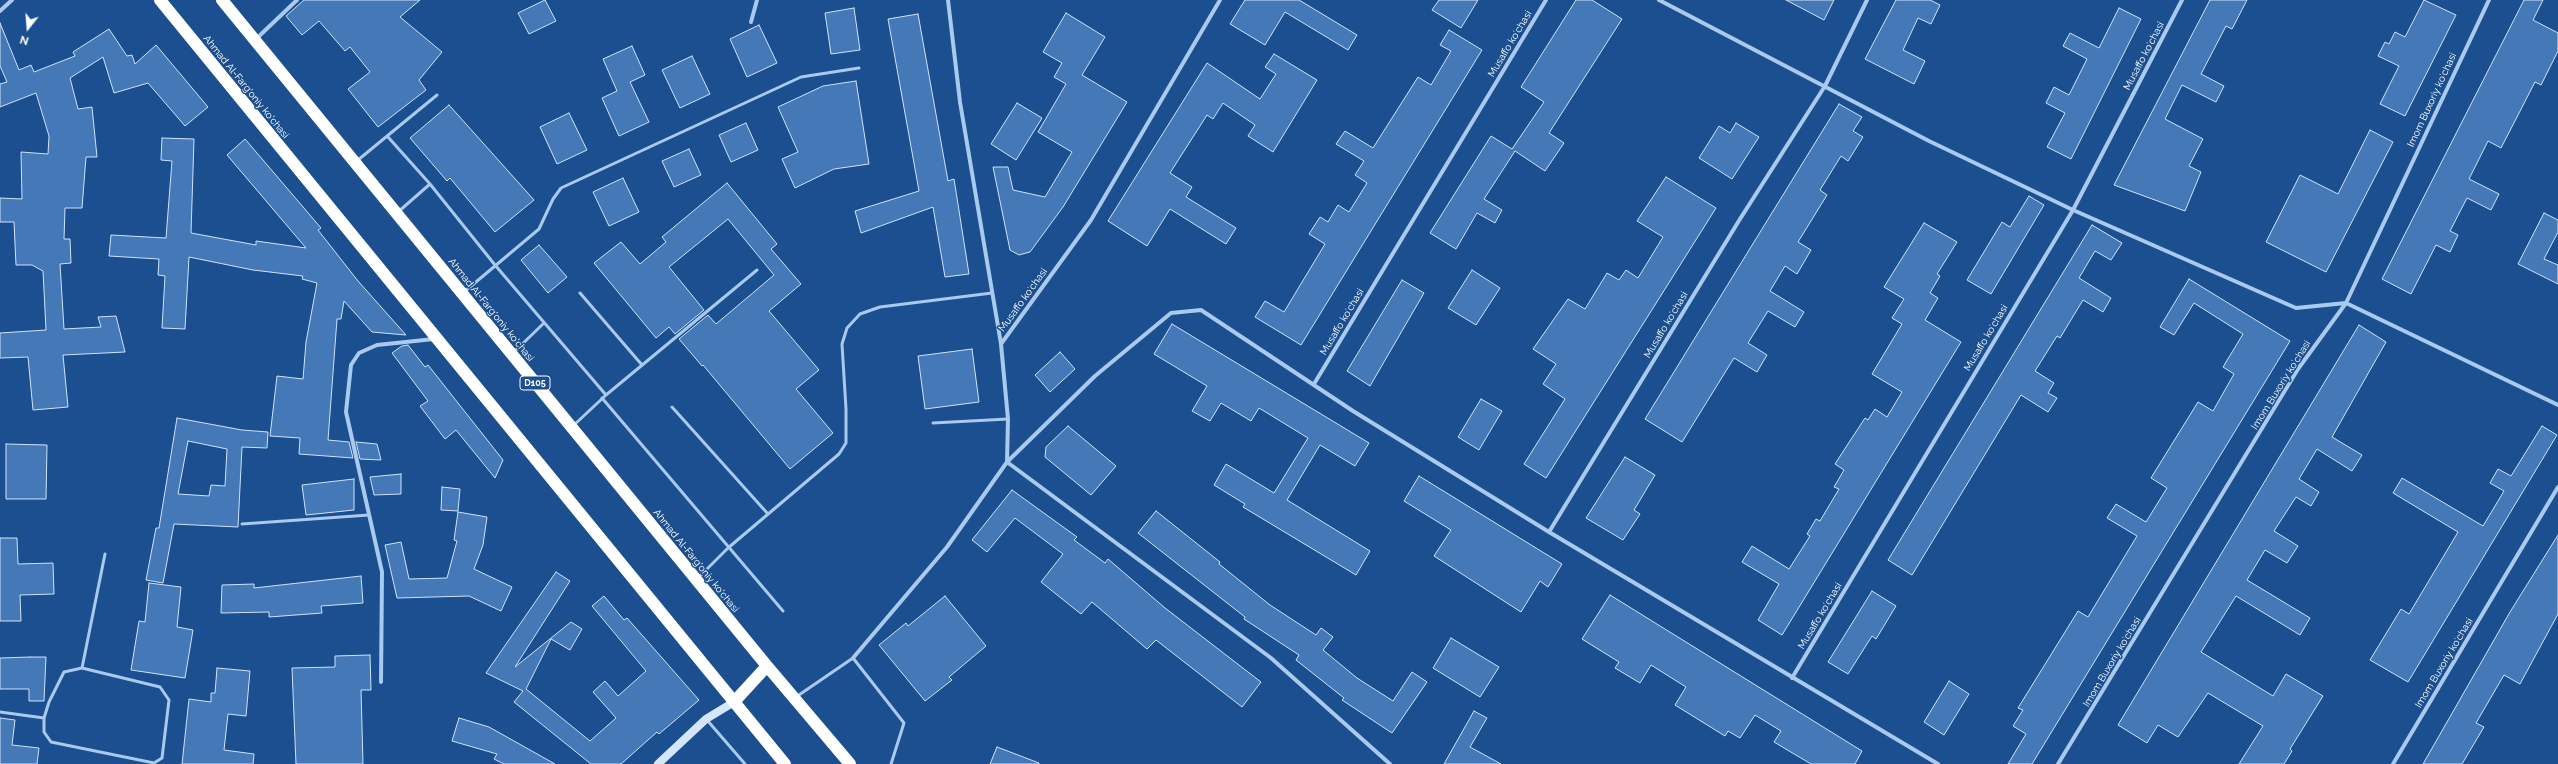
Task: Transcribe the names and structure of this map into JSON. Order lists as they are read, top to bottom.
{
  "streets": {
    "highway": ["Ahmad Al-Farg'oniy ko'chasi", "D105"],
    "street": ["Musaffo koʻchasi", "Imom Buxoriy koʻchasi"]
  },
  "north": "bottom"
}
